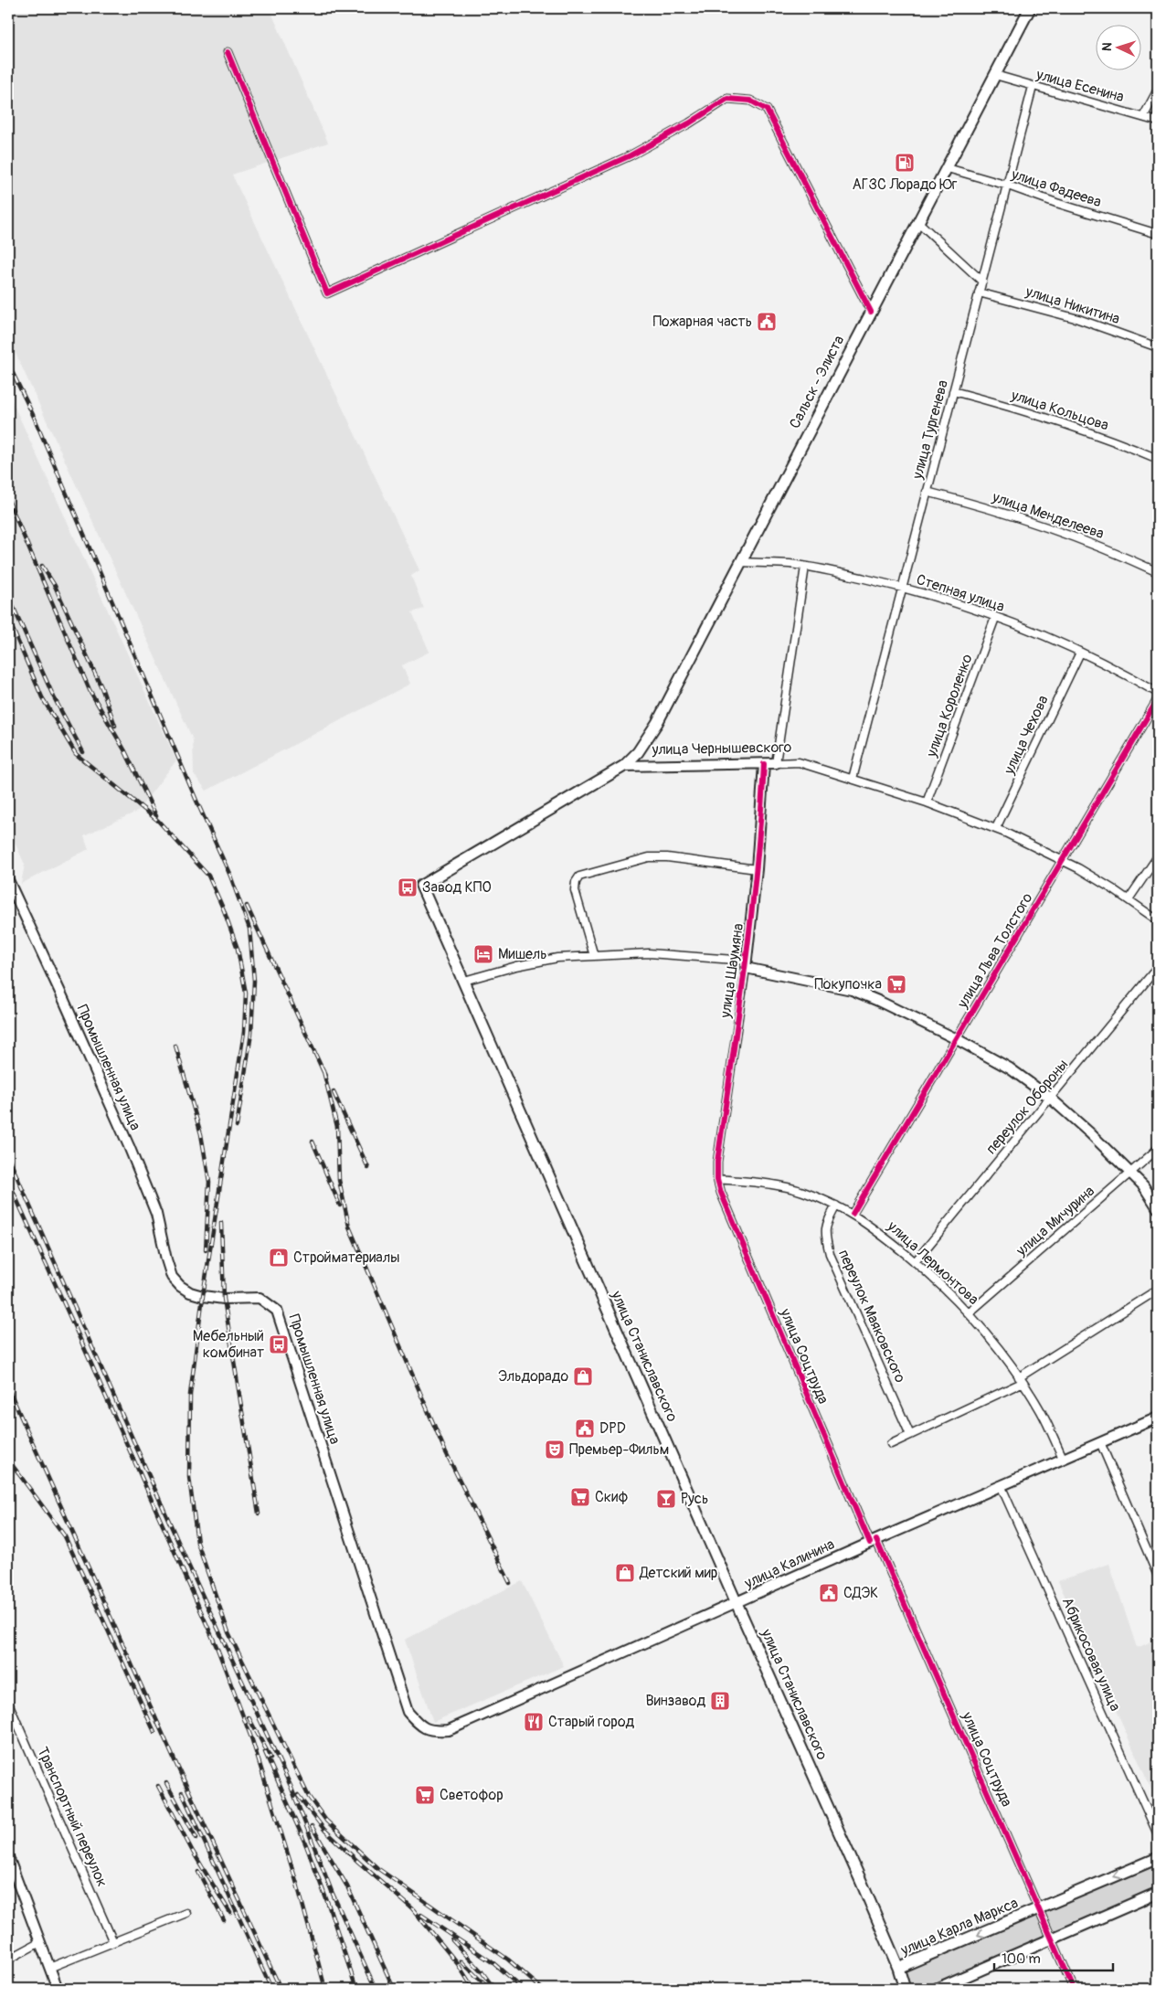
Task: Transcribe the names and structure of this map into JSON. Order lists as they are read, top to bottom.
{
  "streets": {
    "main road": [
      "Сальск - Элиста",
      "улица Чернышевского",
      "улица Шаумяна",
      "Промышленная улица",
      "улица Станиславского",
      "улица Калинина",
      "улица Карла Маркса"
    ],
    "street": [
      "улица Есенина",
      "улица Фадеева",
      "улица Никитина",
      "улица Кольцова",
      "улица Тургенева",
      "улица Менделеева",
      "Степная улица",
      "улица Короленко",
      "улица Чехова",
      "улица Льва Толстого",
      "переулок Обороны",
      "улица Мичурина",
      "улица Лермонтова",
      "переулок Маяковского",
      "улица Соцтруда",
      "Абрикосовая улица",
      "Транспортный переулок"
    ]
  },
  "crossings": [
    ["улица Есенина", "Сальск - Элиста"],
    ["улица Есенина", "улица Тургенева"],
    ["улица Фадеева", "Сальск - Элиста"],
    ["улица Фадеева", "улица Тургенева"],
    ["улица Никитина", "улица Тургенева"],
    ["Сальск - Элиста", "Степная улица"],
    ["Сальск - Элиста", "улица Чернышевского"],
    ["улица Кольцова", "улица Тургенева"],
    ["улица Тургенева", "улица Менделеева"],
    ["улица Тургенева", "Степная улица"],
    ["улица Тургенева", "улица Чернышевского"],
    ["Степная улица", "улица Короленко"],
    ["Степная улица", "улица Чехова"],
    ["улица Короленко", "улица Чернышевского"],
    ["улица Чехова", "улица Чернышевского"],
    ["улица Чернышевского", "улица Льва Толстого"],
    ["улица Чернышевского", "улица Шаумяна"],
    ["улица Чернышевского", "улица Станиславского"],
    ["улица Льва Толстого", "улица Лермонтова"],
    ["улица Шаумяна", "улица Лермонтова"],
    ["улица Шаумяна", "улица Соцтруда"],
    ["Промышленная улица", "улица Калинина"],
    ["переулок Обороны", "улица Лермонтова"],
    ["улица Мичурина", "улица Лермонтова"],
    ["улица Лермонтова", "переулок Маяковского"],
    ["улица Лермонтова", "улица Соцтруда"],
    ["улица Лермонтова", "улица Калинина"],
    ["улица Станиславского", "улица Калинина"],
    ["улица Станиславского", "улица Карла Маркса"],
    ["улица Соцтруда", "улица Калинина"],
    ["улица Соцтруда", "улица Карла Маркса"],
    ["улица Калинина", "Абрикосовая улица"]
  ],
  "places": {
    "fuel station": ["АГЗС Лорадо Юг"],
    "public building": ["Пожарная часть", "DPD", "СДЭК"],
    "bus stop": ["Завод КПО", "Мебельный комбинат"],
    "hotel": ["Мишель"],
    "supermarket": ["Покупочка", "Скиф", "Светофор"],
    "shop": ["Стройматериалы", "Эльдорадо", "Детский мир"],
    "theatre": ["Премьер-Фильм"],
    "bar": ["Русь"],
    "building": ["Винзавод"],
    "restaurant": ["Старый город"]
  },
  "scale_bar": "100 m",
  "north": "left"
}
